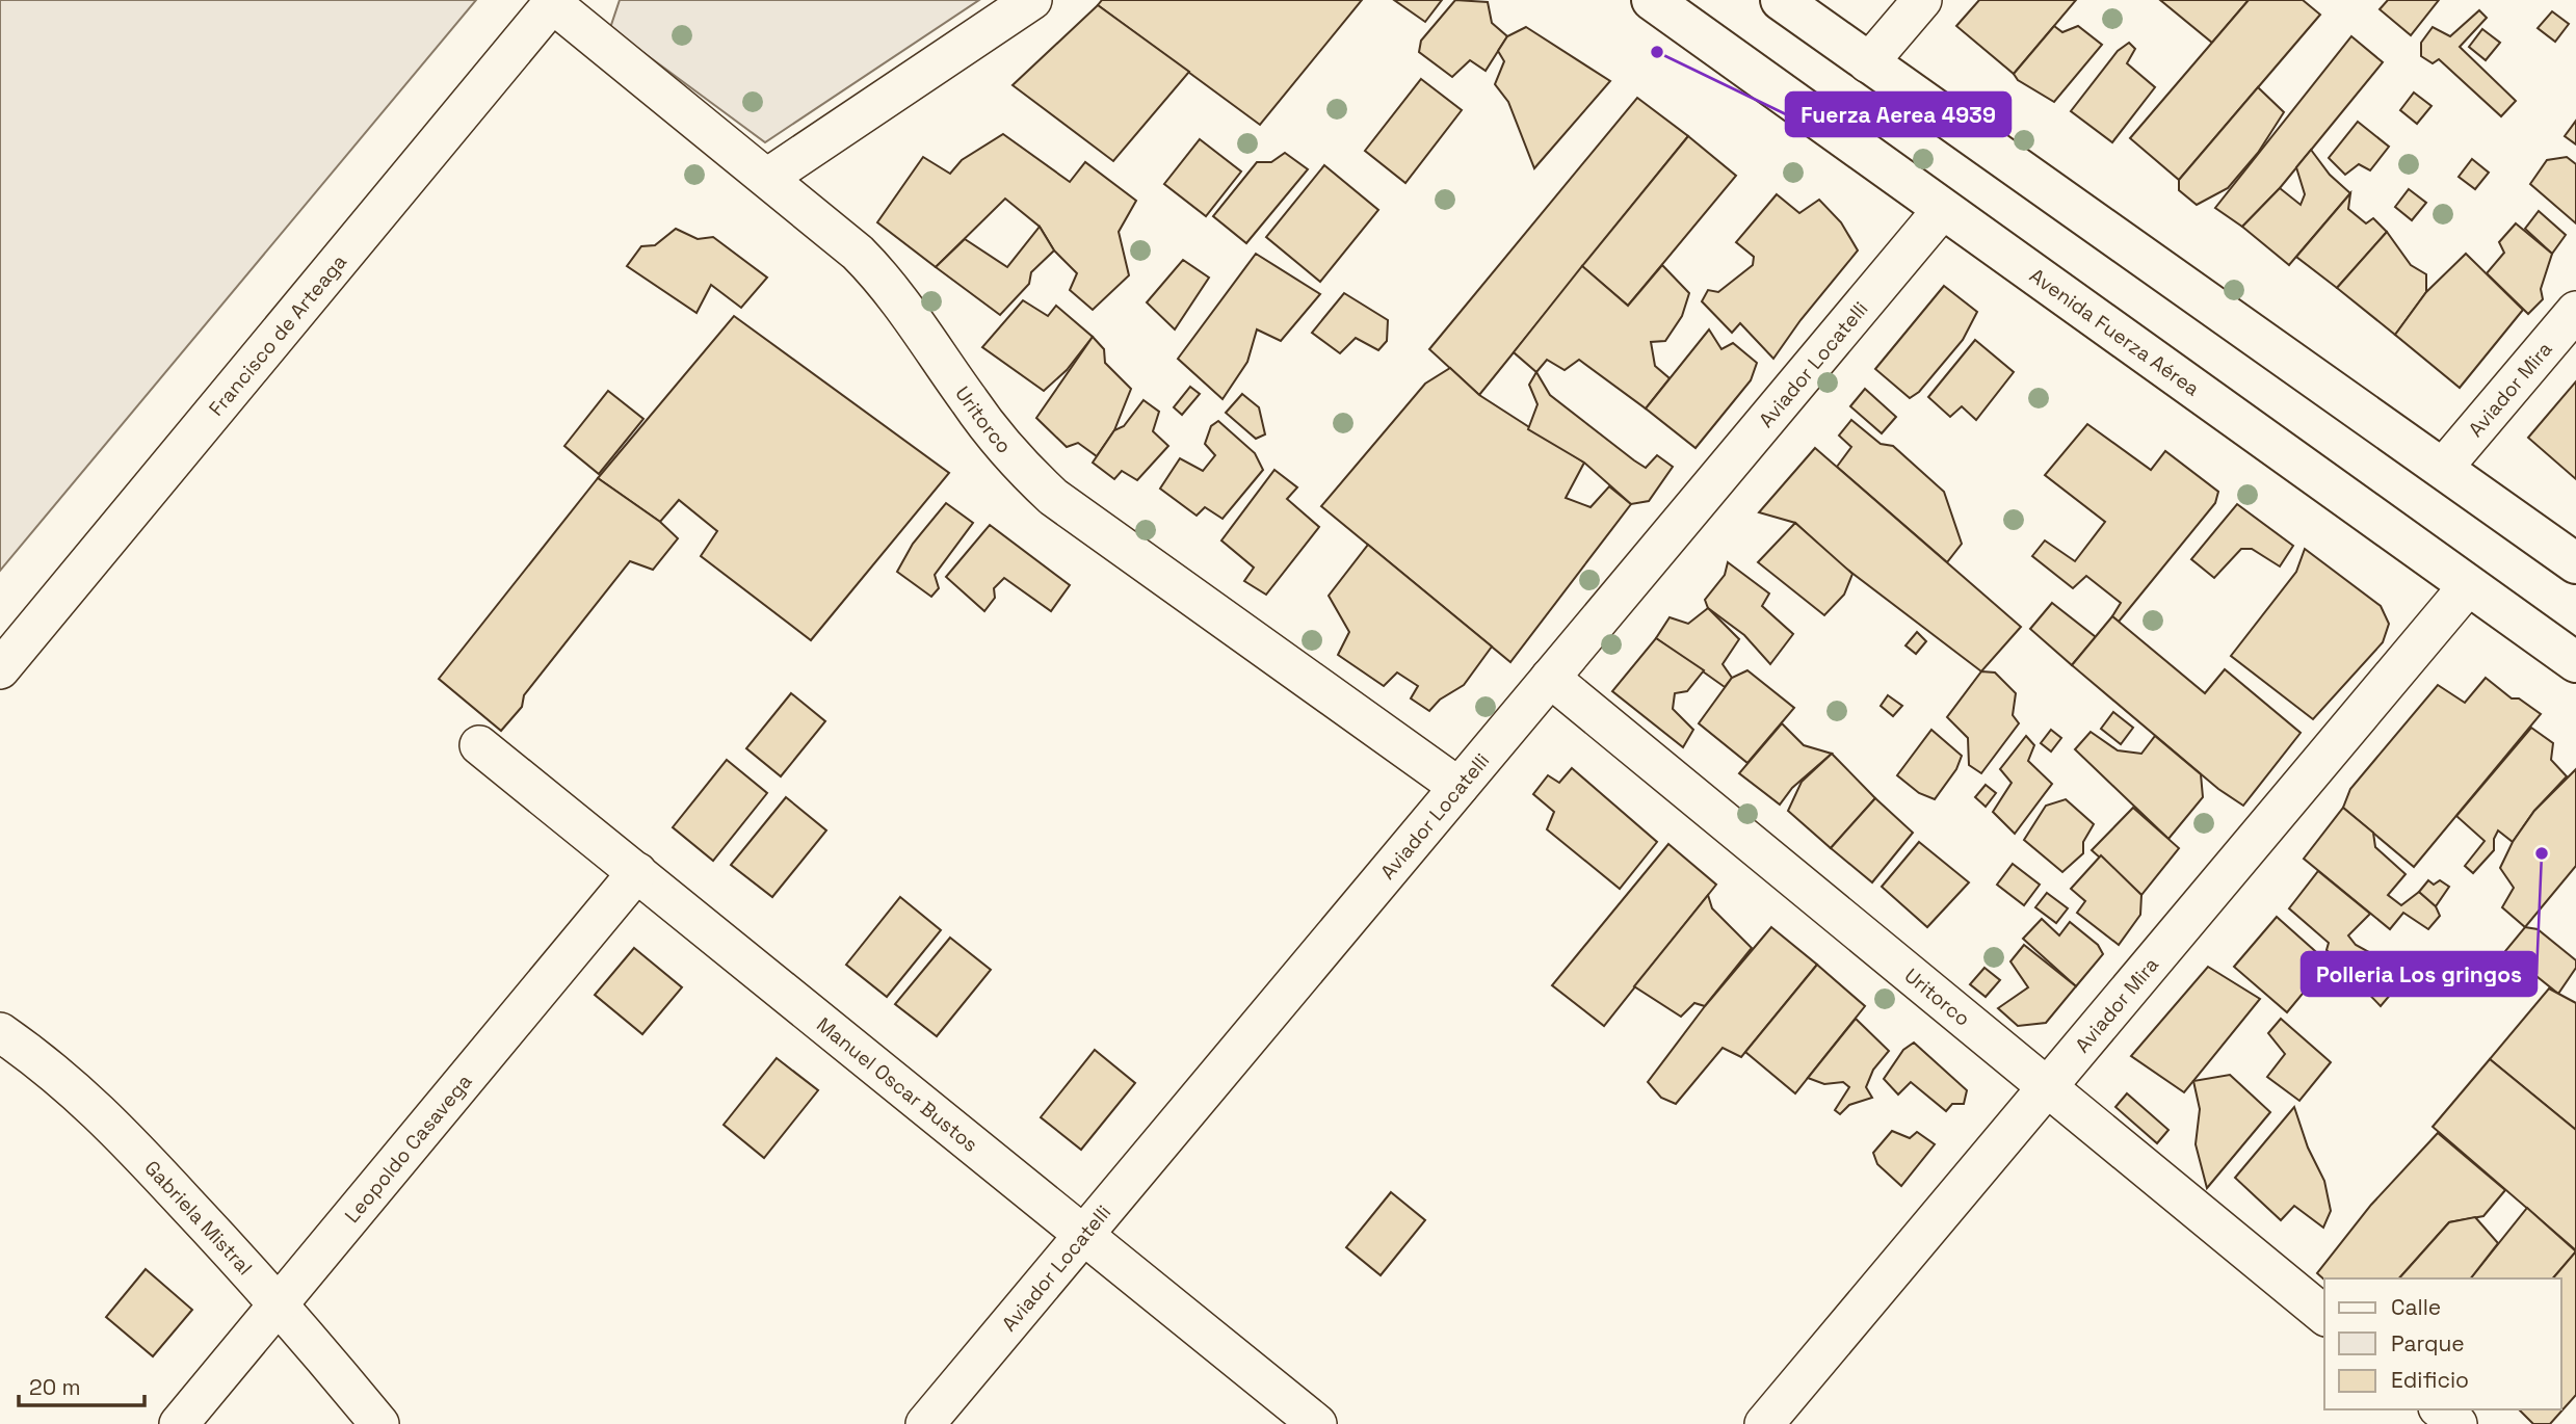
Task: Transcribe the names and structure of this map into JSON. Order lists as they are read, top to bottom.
{
  "streets": {
    "main road": ["Avenida Fuerza Aérea"],
    "street": [
      "Francisco de Arteaga",
      "Aviador Locatelli",
      "Aviador Mira",
      "Uritorco",
      "Manuel Oscar Bustos",
      "Leopoldo Casavega",
      "Gabriela Mistral"
    ]
  },
  "crossings": [
    ["Avenida Fuerza Aérea", "Aviador Locatelli"],
    ["Avenida Fuerza Aérea", "Aviador Mira"],
    ["Francisco de Arteaga", "Uritorco"],
    ["Aviador Locatelli", "Uritorco"],
    ["Aviador Locatelli", "Manuel Oscar Bustos"],
    ["Aviador Mira", "Uritorco"],
    ["Manuel Oscar Bustos", "Leopoldo Casavega"],
    ["Leopoldo Casavega", "Gabriela Mistral"]
  ],
  "places": ["Fuerza Aerea 4939", "Polleria Los gringos"],
  "legend": ["Calle", "Parque", "Edificio"],
  "scale_bar": "20 m"
}
